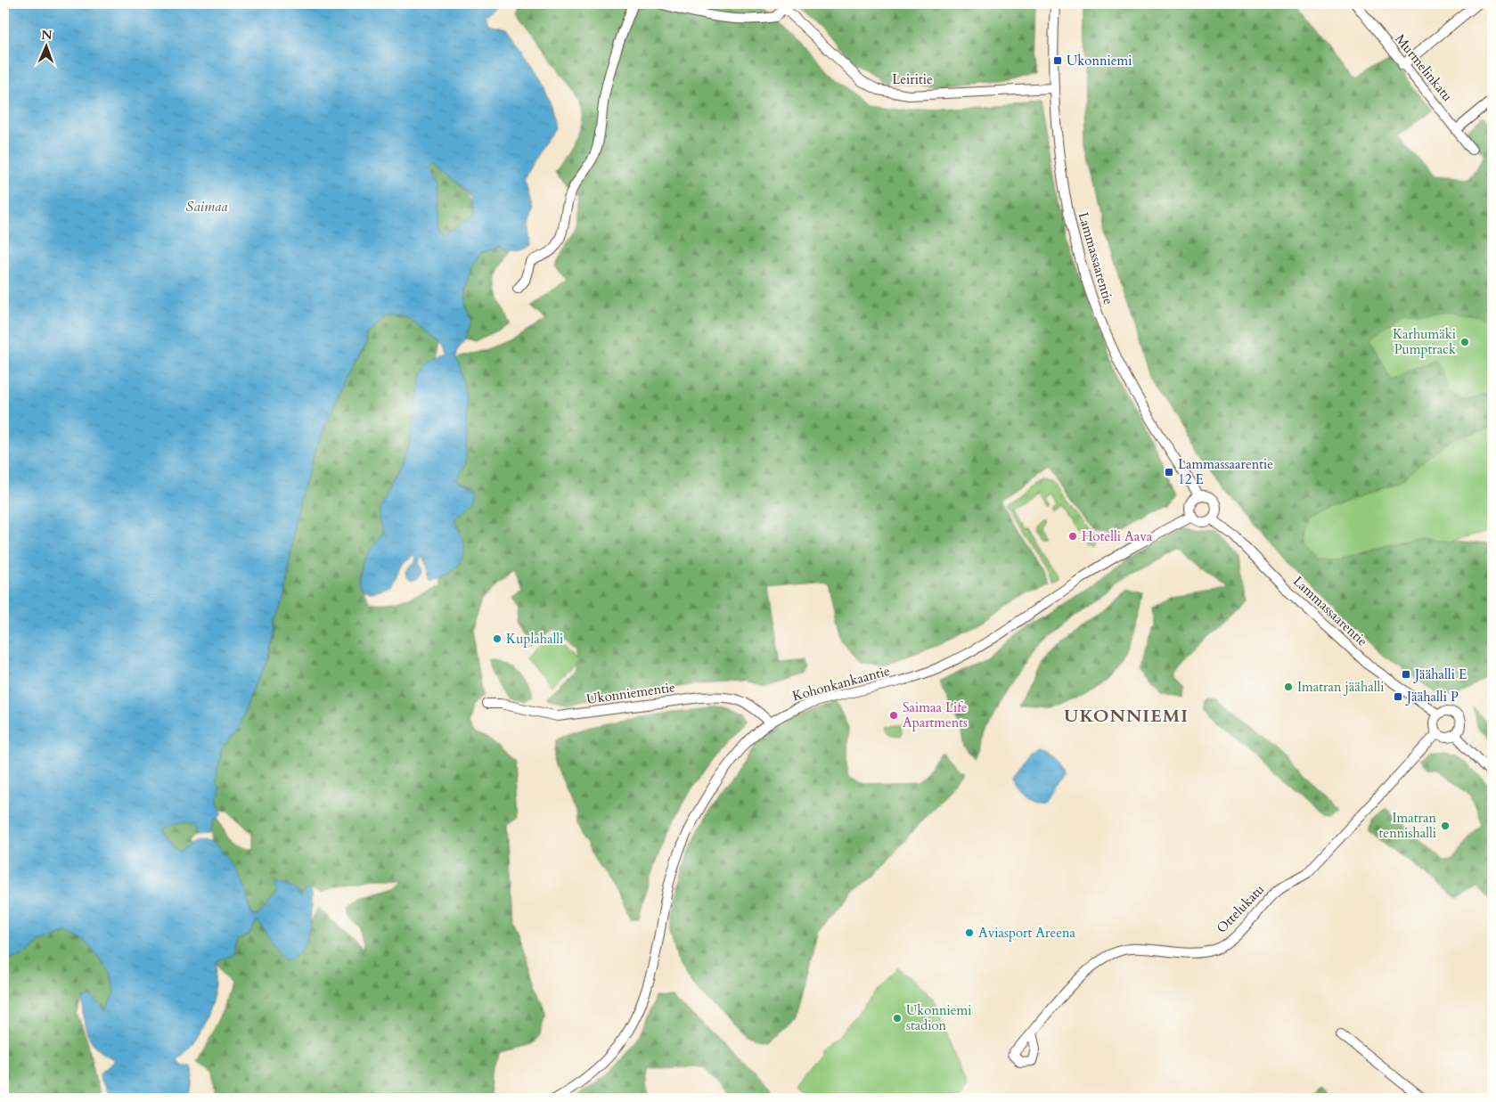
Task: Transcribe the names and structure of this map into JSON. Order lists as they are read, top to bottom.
{
  "streets": {
    "street": [
      "Murmelinkatu",
      "Leiritie",
      "Lammassaarentie",
      "Kohonkankaantie",
      "Ukonniementie",
      "Ottelukatu"
    ]
  },
  "crossings": [
    ["Leiritie", "Lammassaarentie"],
    ["Lammassaarentie", "Kohonkankaantie"],
    ["Lammassaarentie", "Ottelukatu"],
    ["Kohonkankaantie", "Ukonniementie"]
  ],
  "districts": ["UKONNIEMI"],
  "water": ["Saimaa"],
  "places": {
    "transit": [
      "Ukonniemi",
      "Lammassaarentie 12 E",
      "Jäähalli E",
      "Jäähalli P"
    ],
    "other": [
      "Karhumäki Pumptrack",
      "Hotelli Aava",
      "Kuplahalli",
      "Imatran jäähalli",
      "Saimaa Life Apartments",
      "Imatran tennishalli",
      "Aviasport Areena",
      "Ukonniemi stadion"
    ]
  },
  "north": "top"
}
